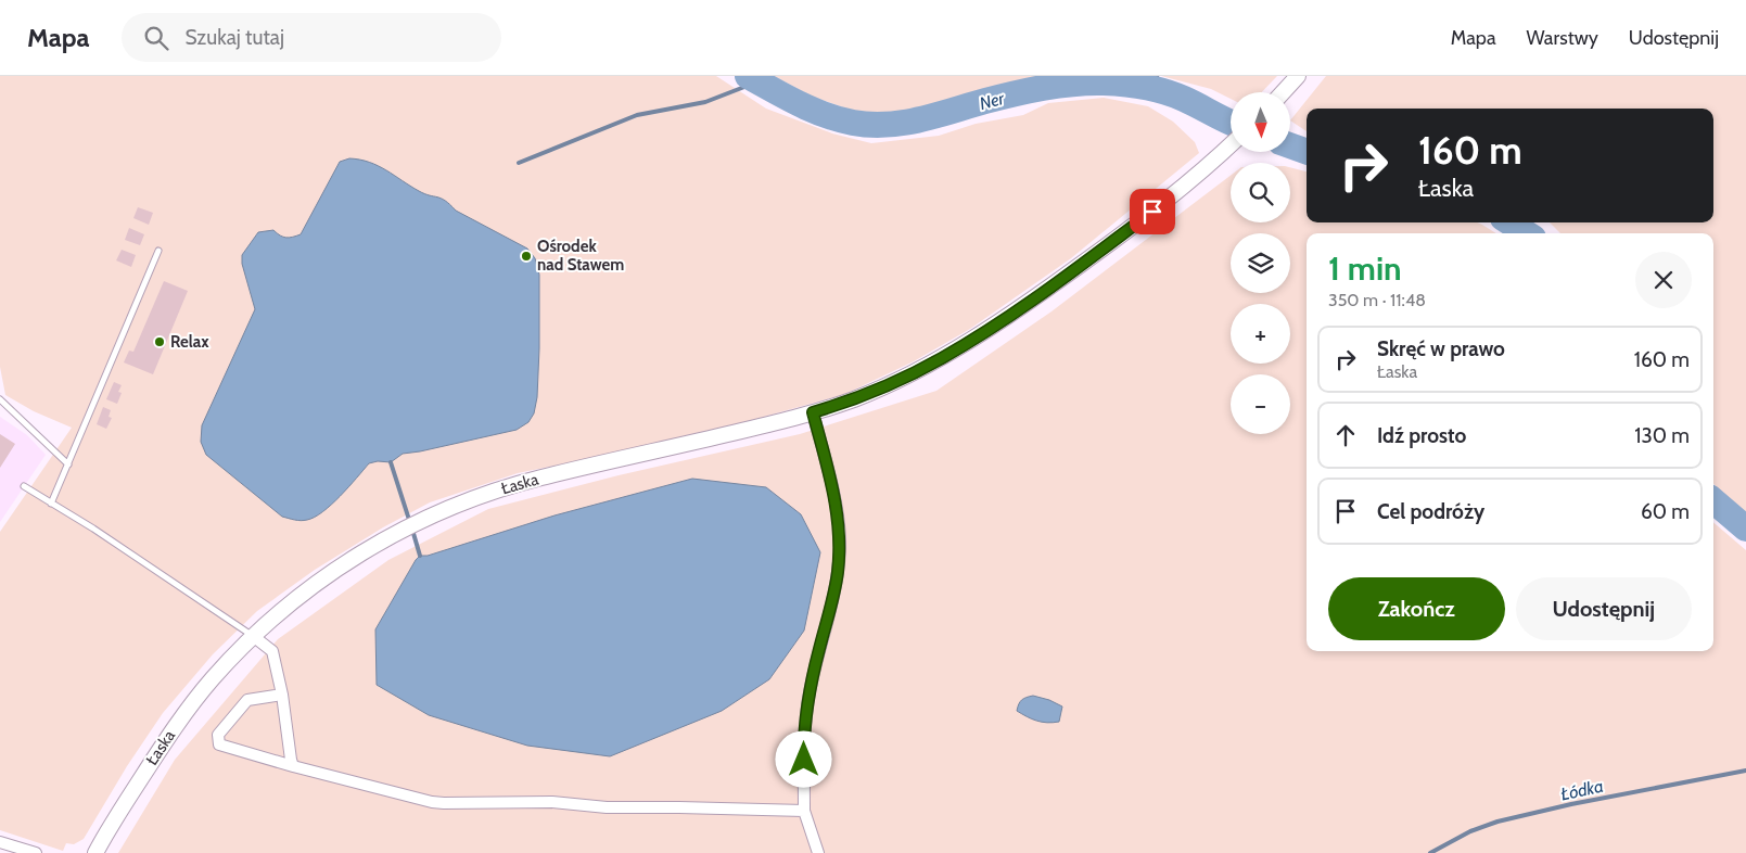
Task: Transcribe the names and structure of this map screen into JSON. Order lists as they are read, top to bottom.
{
  "streets": {
    "main road": ["Łaska"]
  },
  "water": ["Ner", "Łódka"],
  "places": ["Ośrodek nad Stawem", "Relax"],
  "north": "bottom",
  "page": {
    "header": "Mapa",
    "search": "Szukaj tutaj",
    "nav": ["Mapa", "Warstwy", "Udostępnij"],
    "map_buttons": ["+", "−"],
    "turn": ["160 m", "Łaska"],
    "heading": ["1 min", "350 m · 11:48"],
    "list": [
      {
        "name": "Skręć w prawo",
        "note": "Łaska",
        "value": "160 m"
      },
      {
        "name": "Idź prosto",
        "value": "130 m"
      },
      {
        "name": "Cel podróży",
        "value": "60 m"
      }
    ],
    "buttons": ["Zakończ", "Udostępnij"]
  }
}
